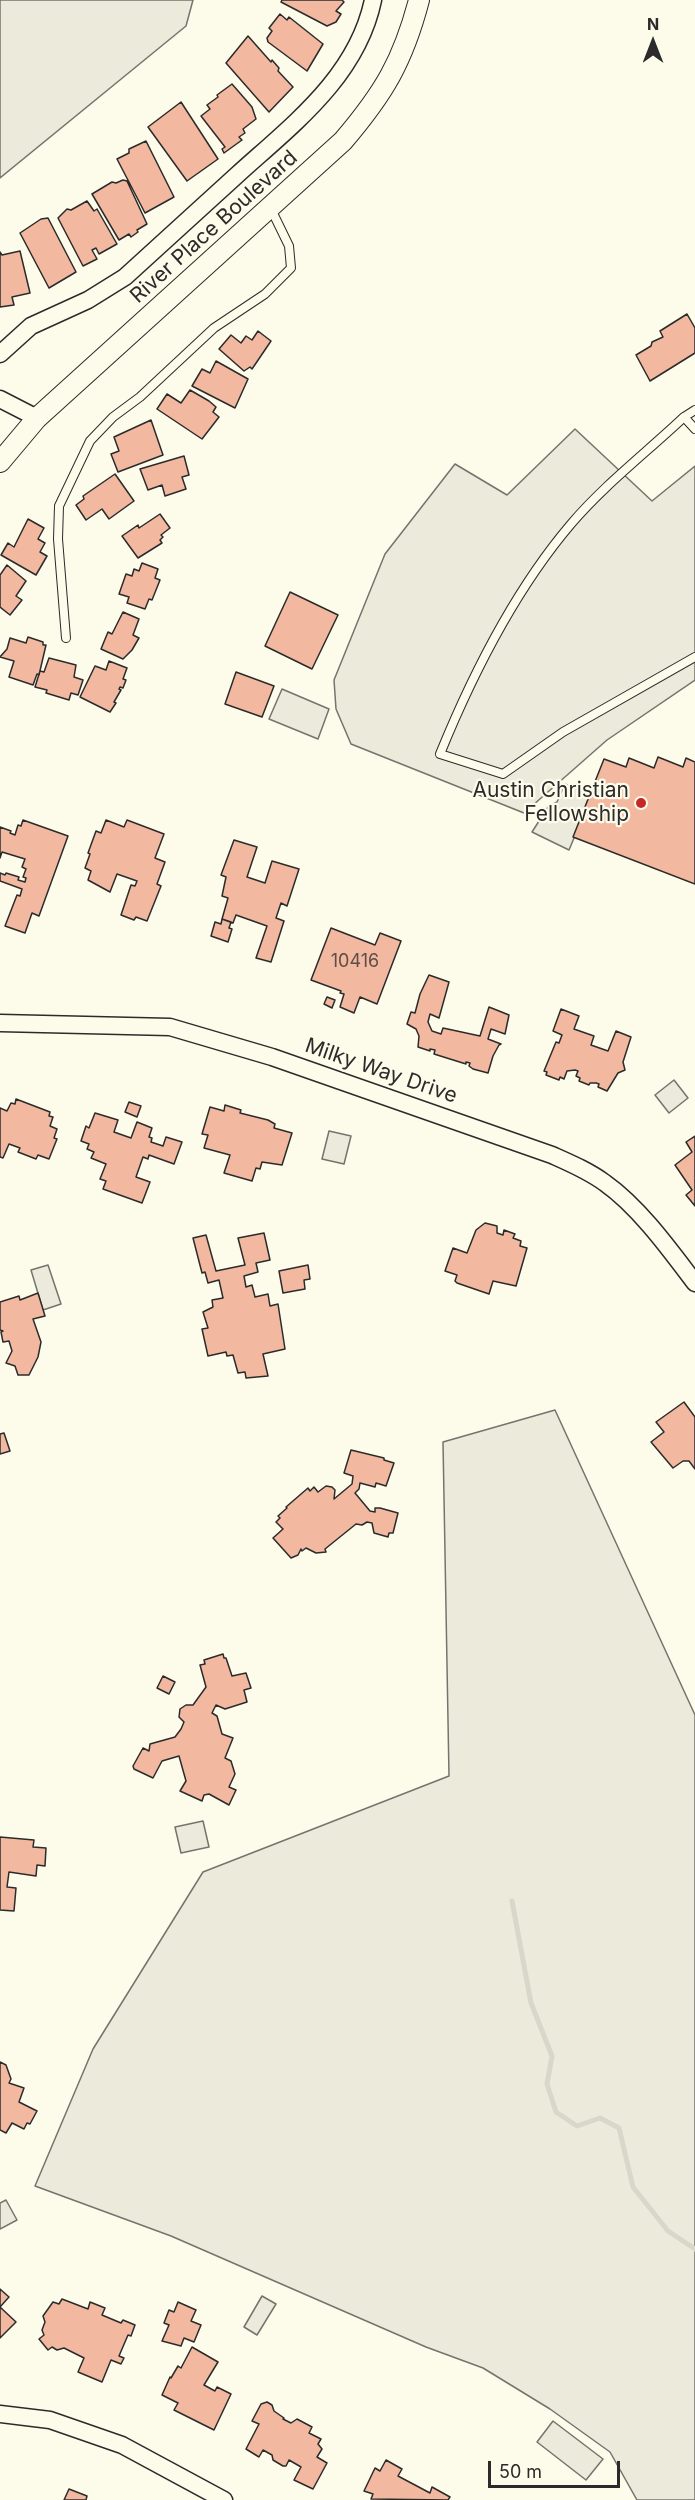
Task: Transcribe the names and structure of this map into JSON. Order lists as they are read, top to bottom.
{
  "streets": {
    "street": ["River Place Boulevard", "Milky Way Drive"]
  },
  "places": ["Austin Christian Fellowship"],
  "house_numbers": ["10416"],
  "scale_bar": "50 m",
  "north": "top"
}
